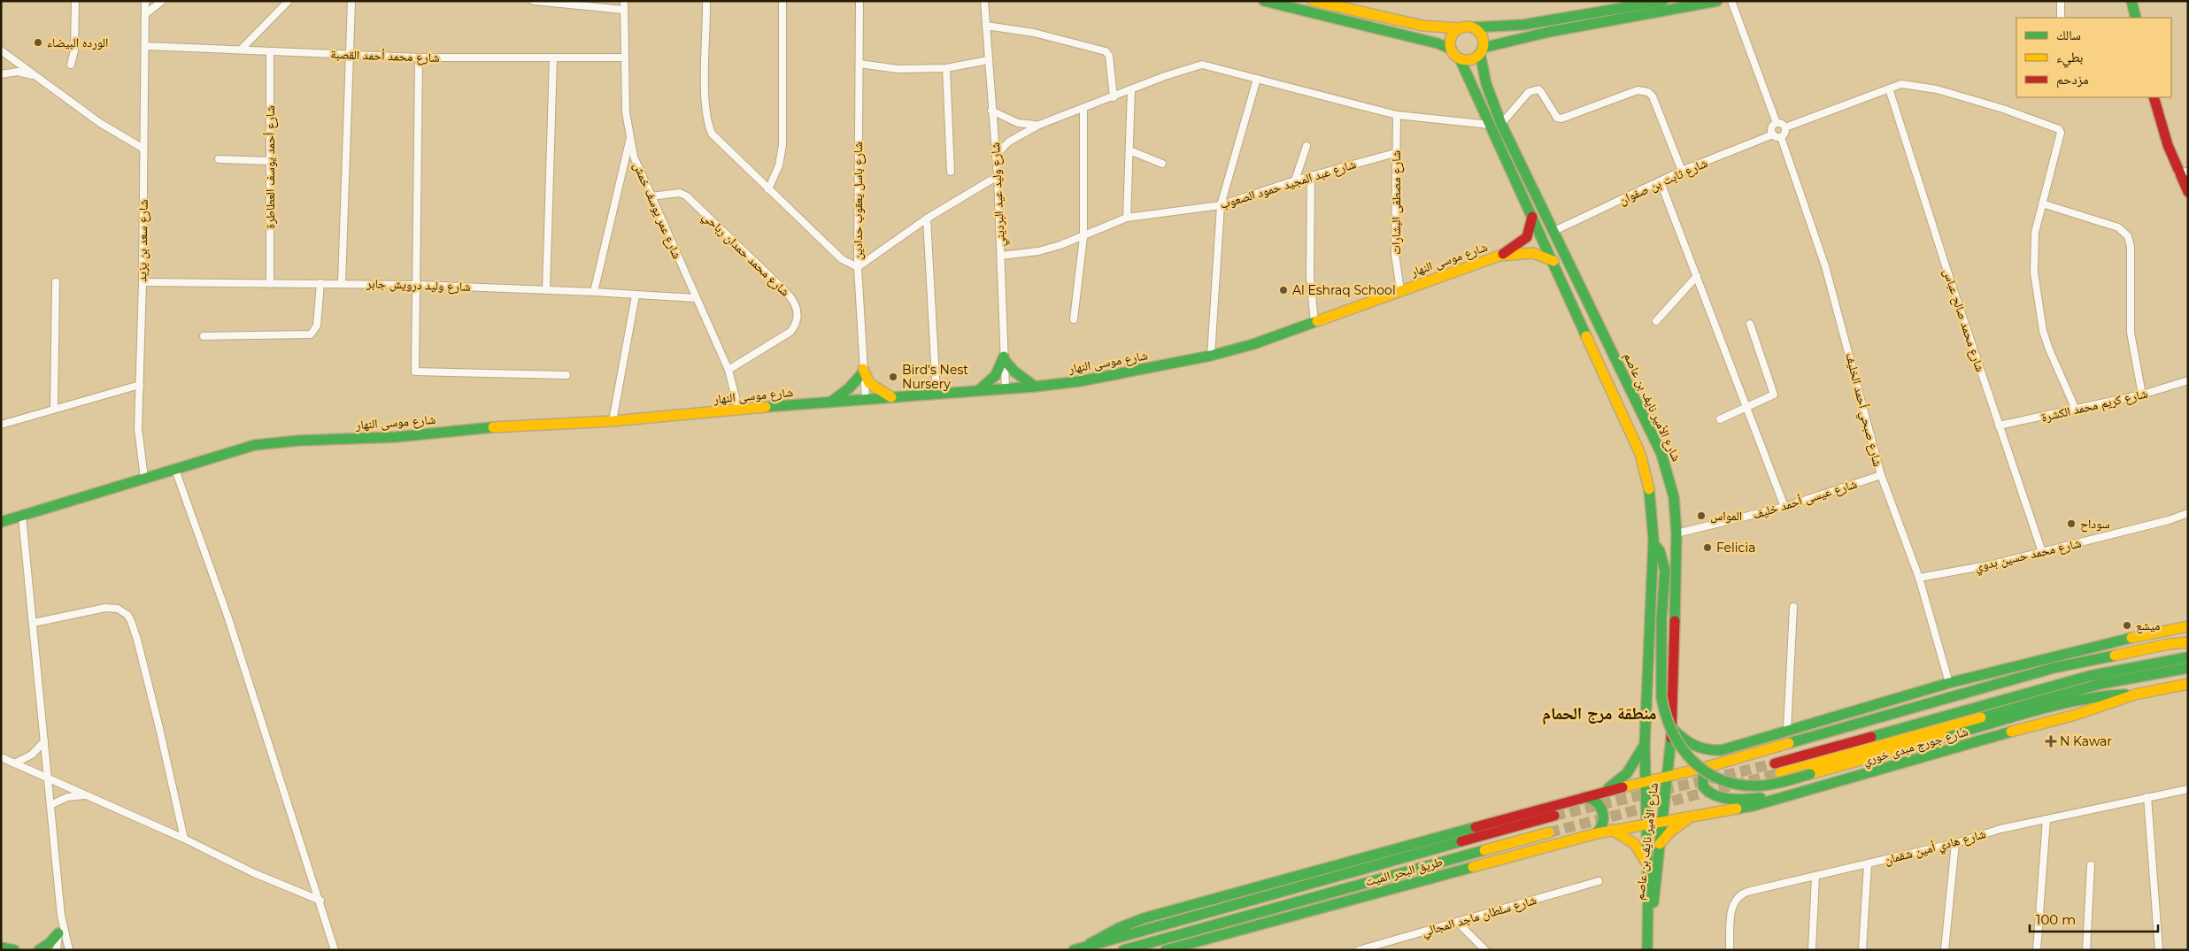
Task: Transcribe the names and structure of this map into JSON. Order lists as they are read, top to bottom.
{
  "streets": {
    "street": [
      "شارع محمد أحمد القصبة",
      "شارع أحمد يوسف العطاطرة",
      "شارع ثابت بن صفوان",
      "شارع عبد المجيد حمود الصعوب",
      "شارع وليد عيد البرديني",
      "شارع باسل يعقوب حدادين",
      "شارع مصطفى البشارات",
      "شارع عمر يوسف خمش",
      "شارع سعد بن يزيد",
      "شارع محمد حمدان رباحي",
      "شارع موسى النهار",
      "شارع وليد درويش جابر",
      "شارع محمد صالح عباس",
      "شارع كريم محمد الكشرة",
      "شارع الأمير نايف بن عاصم",
      "شارع صبحي أحمد الخليف",
      "شارع عيسى أحمد خليف",
      "شارع محمد حسين بدوي",
      "شارع جورج مبدى خوري",
      "شارع هادي أمين شقمان",
      "طريق البحر الميت",
      "شارع سلطان ماجد المجالي"
    ]
  },
  "crossings": [
    ["شارع محمد أحمد القصبة", "شارع أحمد يوسف العطاطرة"],
    ["شارع محمد أحمد القصبة", "شارع عمر يوسف خمش"],
    ["شارع محمد أحمد القصبة", "شارع سعد بن يزيد"],
    ["شارع أحمد يوسف العطاطرة", "شارع وليد درويش جابر"],
    ["شارع ثابت بن صفوان", "شارع الأمير نايف بن عاصم"],
    ["شارع ثابت بن صفوان", "شارع صبحي أحمد الخليف"],
    ["شارع عبد المجيد حمود الصعوب", "شارع وليد عيد البرديني"],
    ["شارع عبد المجيد حمود الصعوب", "شارع مصطفى البشارات"],
    ["شارع وليد عيد البرديني", "شارع موسى النهار"],
    ["شارع باسل يعقوب حدادين", "شارع موسى النهار"],
    ["شارع مصطفى البشارات", "شارع موسى النهار"],
    ["شارع عمر يوسف خمش", "شارع محمد حمدان رباحي"],
    ["شارع عمر يوسف خمش", "شارع موسى النهار"],
    ["شارع عمر يوسف خمش", "شارع وليد درويش جابر"],
    ["شارع سعد بن يزيد", "شارع موسى النهار"],
    ["شارع سعد بن يزيد", "شارع وليد درويش جابر"],
    ["شارع موسى النهار", "شارع الأمير نايف بن عاصم"],
    ["شارع محمد صالح عباس", "شارع كريم محمد الكشرة"],
    ["شارع محمد صالح عباس", "شارع محمد حسين بدوي"],
    ["شارع الأمير نايف بن عاصم", "شارع عيسى أحمد خليف"],
    ["شارع الأمير نايف بن عاصم", "شارع جورج مبدى خوري"],
    ["شارع الأمير نايف بن عاصم", "طريق البحر الميت"],
    ["شارع صبحي أحمد الخليف", "شارع عيسى أحمد خليف"],
    ["شارع صبحي أحمد الخليف", "شارع محمد حسين بدوي"],
    ["شارع جورج مبدى خوري", "طريق البحر الميت"]
  ],
  "districts": ["منطقة مرج الحمام"],
  "places": {
    "other": [
      "الورده البيضاء",
      "Al Eshraq School",
      "Bird's Nest Nursery",
      "المواس",
      "سوداح",
      "Felicia",
      "ميشع"
    ],
    "health": ["N Kawar"]
  },
  "legend": ["سالك", "بطيء", "مزدحم"],
  "scale_bar": "100 m"
}
